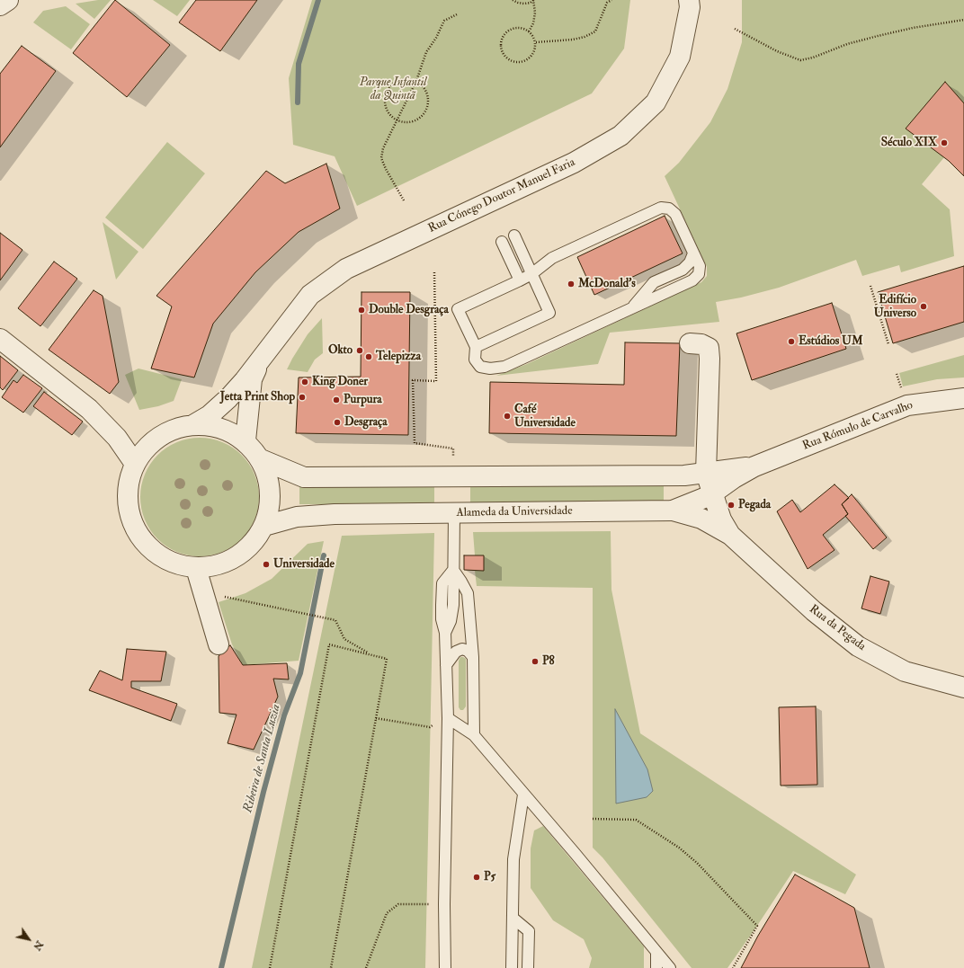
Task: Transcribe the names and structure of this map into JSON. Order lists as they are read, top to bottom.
{
  "streets": {
    "street": [
      "Rua Cónego Doutor Manuel Faria",
      "Rua Rómulo de Carvalho",
      "Alameda da Universidade",
      "Rua da Pegada"
    ]
  },
  "crossings": [
    ["Rua Rómulo de Carvalho", "Alameda da Universidade"]
  ],
  "water": ["Ribeira de Santa Luzia"],
  "parks": ["Parque Infantil da Quintã"],
  "places": [
    "Século XIX",
    "McDonald's",
    "Edifício Universo",
    "Double Desgraça",
    "Estúdios UM",
    "Okto",
    "Telepizza",
    "King Doner",
    "Jetta Print Shop",
    "Purpura",
    "Café Universidade",
    "Desgraça",
    "Pegada",
    "Universidade",
    "P8",
    "P5"
  ],
  "north": "bottom right"
}
